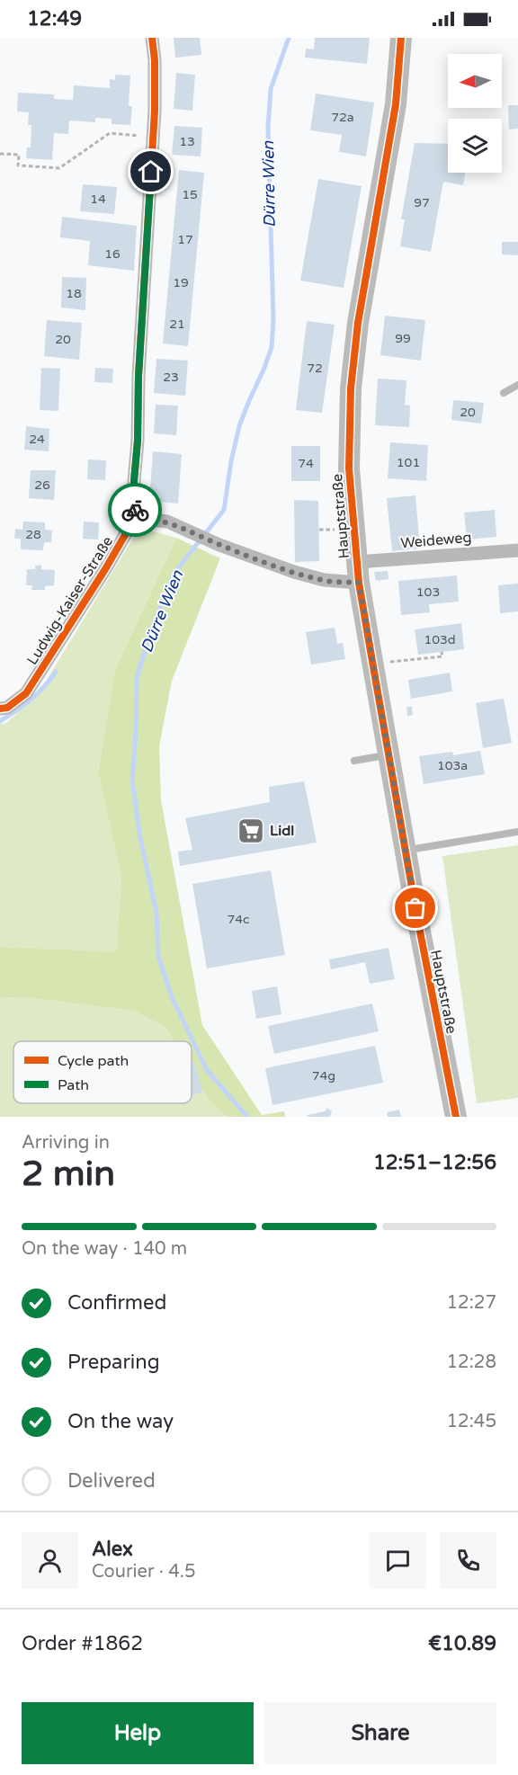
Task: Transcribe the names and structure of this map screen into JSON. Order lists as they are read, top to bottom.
{
  "streets": {
    "main road": ["Hauptstraße"],
    "street": ["Weideweg", "Ludwig-Kaiser-Straße"]
  },
  "crossings": [
    ["Hauptstraße", "Weideweg"]
  ],
  "water": ["Dürre Wien"],
  "places": {
    "supermarket": ["Lidl"]
  },
  "house_numbers": [
    "72a",
    "13",
    "15",
    "14",
    "97",
    "17",
    "16",
    "19",
    "18",
    "21",
    "99",
    "20",
    "72",
    "23",
    "20",
    "24",
    "101",
    "74",
    "26",
    "28",
    "103",
    "103d",
    "103a",
    "74c",
    "74g"
  ],
  "legend": ["Cycle path", "Path"],
  "north": "left",
  "page": {
    "status": "12:49",
    "heading": ["2 min", "Arriving in", "12:51–12:56"],
    "panel": [
      "Alex",
      "Courier · 4.5",
      "Order #1862",
      "€10.89"
    ],
    "bar": "On the way · 140 m",
    "list": [
      ["Confirmed", "12:27"],
      ["Preparing", "12:28"],
      ["On the way", "12:45"],
      "Delivered"
    ],
    "buttons": ["Help", "Share"]
  }
}
